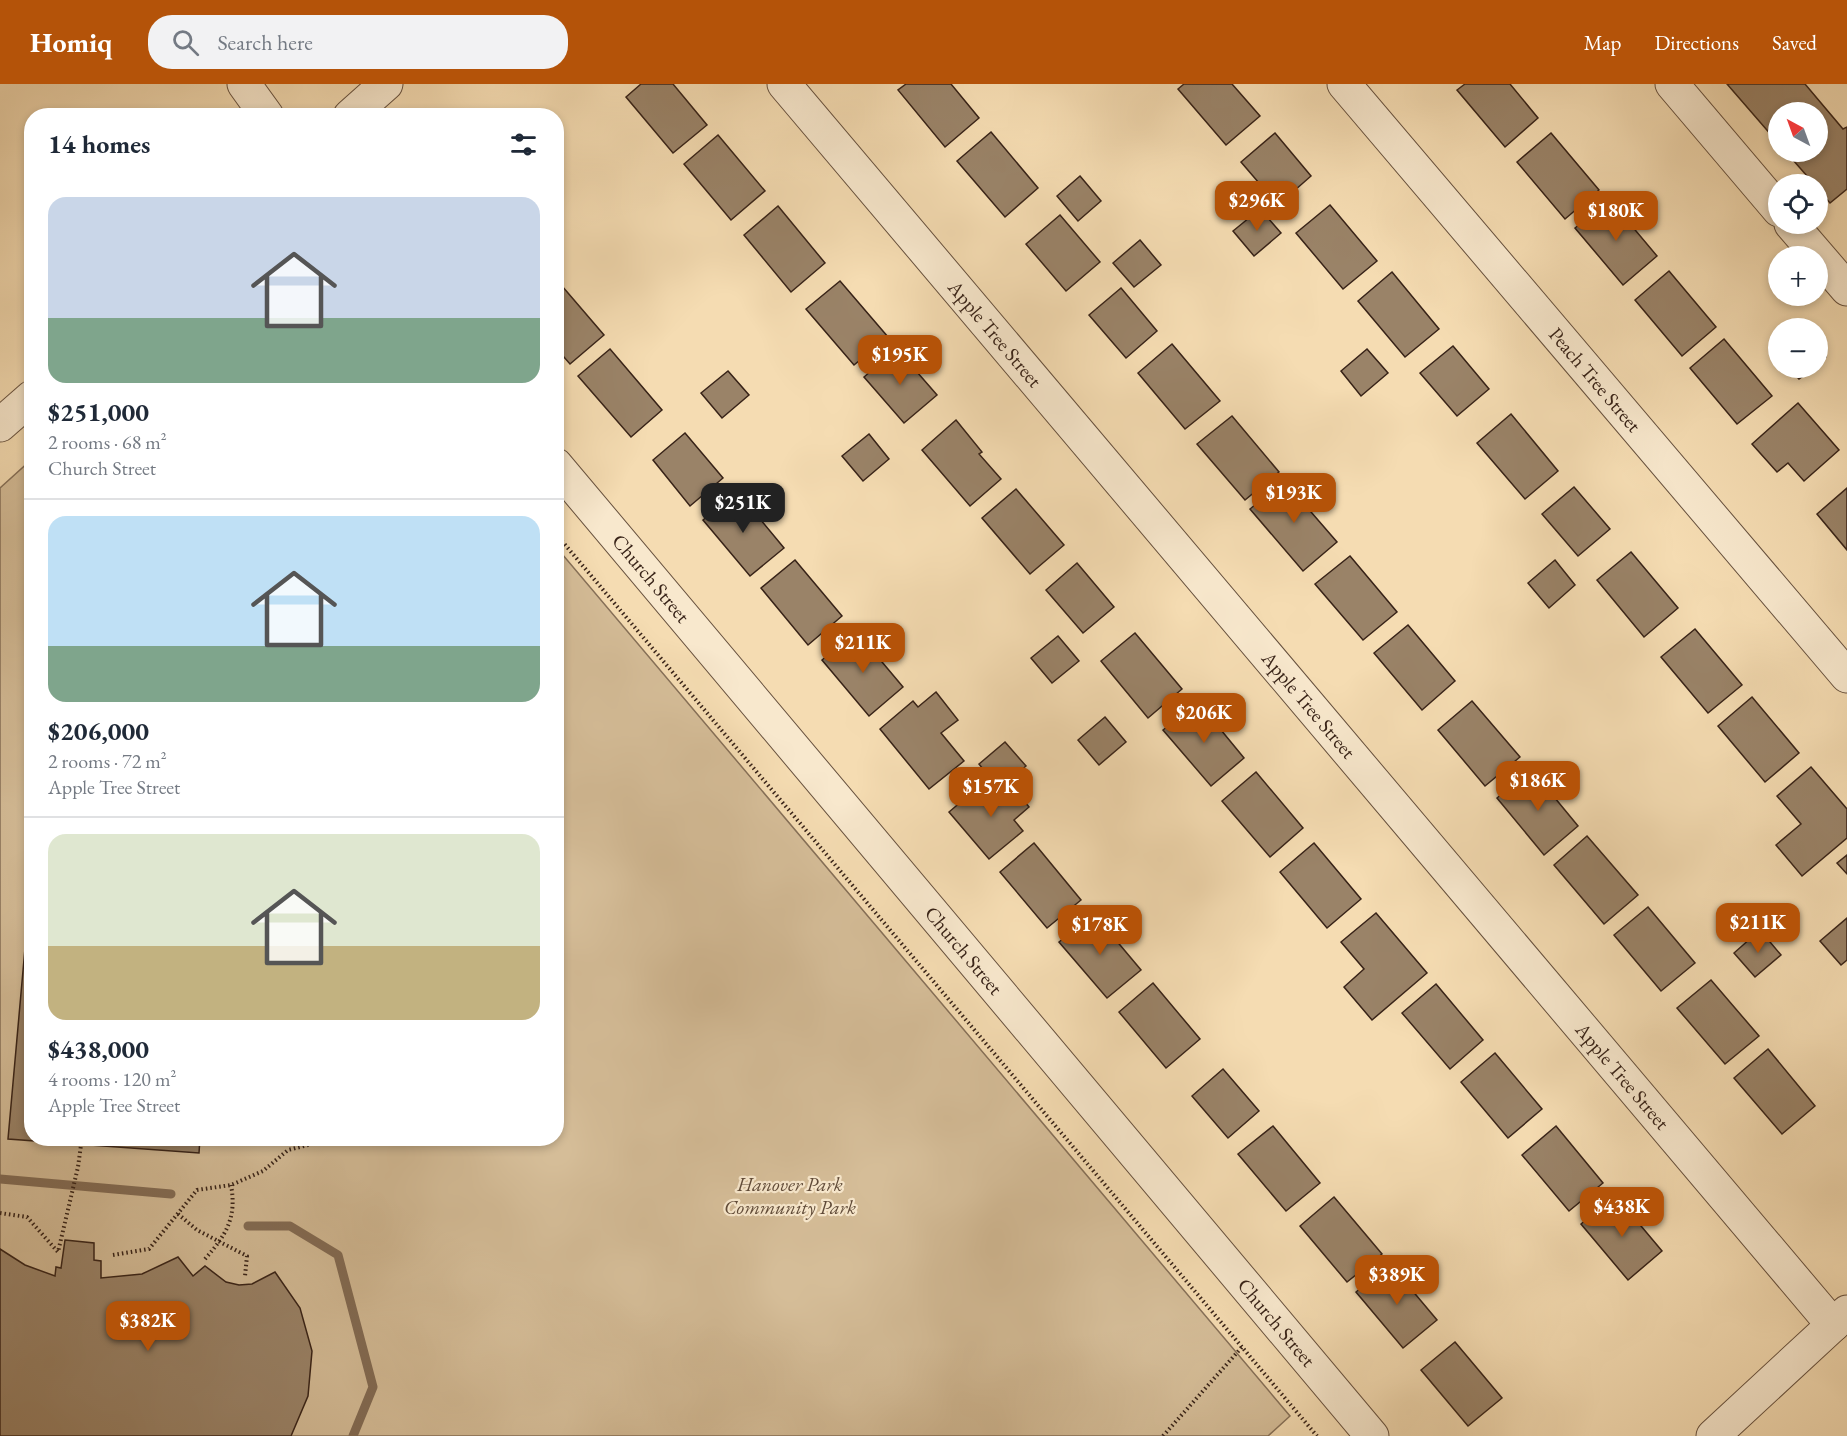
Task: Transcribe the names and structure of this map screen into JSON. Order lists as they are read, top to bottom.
{
  "streets": {
    "street": ["Apple Tree Street", "Peach Tree Street", "Church Street"]
  },
  "parks": ["Hanover Park Community Park"],
  "north": "top left",
  "page": {
    "header": "Homiq",
    "search": "Search here",
    "nav": ["Map", "Directions", "Saved"],
    "map_buttons": ["+", "−"],
    "heading": "14 homes",
    "list": [
      {
        "name": "$251,000",
        "note": "2 rooms · 68 m² · Church Street"
      },
      {
        "name": "$206,000",
        "note": "2 rooms · 72 m² · Apple Tree Street"
      },
      {
        "name": "$438,000",
        "note": "4 rooms · 120 m² · Apple Tree Street"
      }
    ],
    "price": [
      "$296K",
      "$180K",
      "$195K",
      "$193K",
      "$251K",
      "$211K",
      "$206K",
      "$186K",
      "$157K",
      "$211K",
      "$178K",
      "$438K",
      "$389K",
      "$382K"
    ]
  }
}
